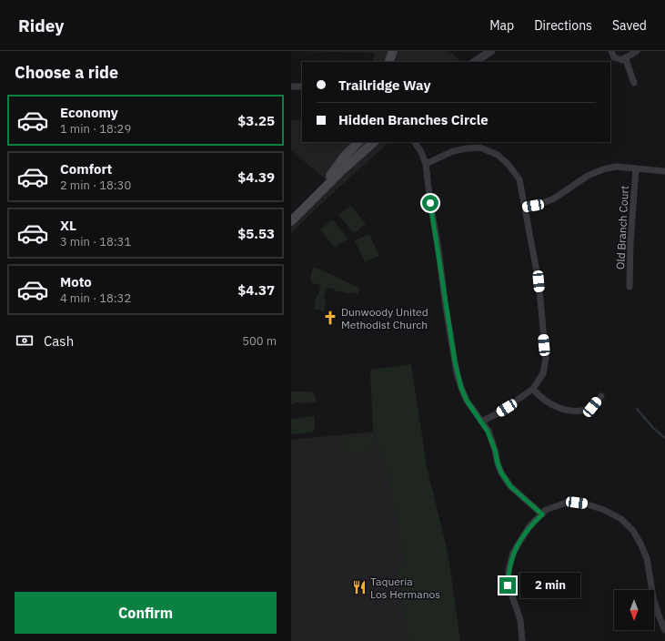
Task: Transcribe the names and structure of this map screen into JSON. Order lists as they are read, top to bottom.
{
  "streets": {
    "street": ["Old Branch Court"]
  },
  "places": {
    "church": ["Dunwoody United Methodist Church"],
    "restaurant": ["Taqueria Los Hermanos"]
  },
  "north": "bottom",
  "page": {
    "header": "Ridey",
    "nav": ["Map", "Directions", "Saved"],
    "heading": "Choose a ride",
    "banner": ["Trailridge Way", "Hidden Branches Circle"],
    "list": [
      {
        "name": "Economy",
        "note": "1 min · 18:29",
        "value": "$3.25"
      },
      {
        "name": "Comfort",
        "note": "2 min · 18:30",
        "value": "$4.39"
      },
      {
        "name": "XL",
        "note": "3 min · 18:31",
        "value": "$5.53"
      },
      {
        "name": "Moto",
        "note": "4 min · 18:32",
        "value": "$4.37"
      }
    ],
    "pay": ["Cash", "500 m"],
    "bubble": "2 min",
    "buttons": "Confirm"
  }
}
